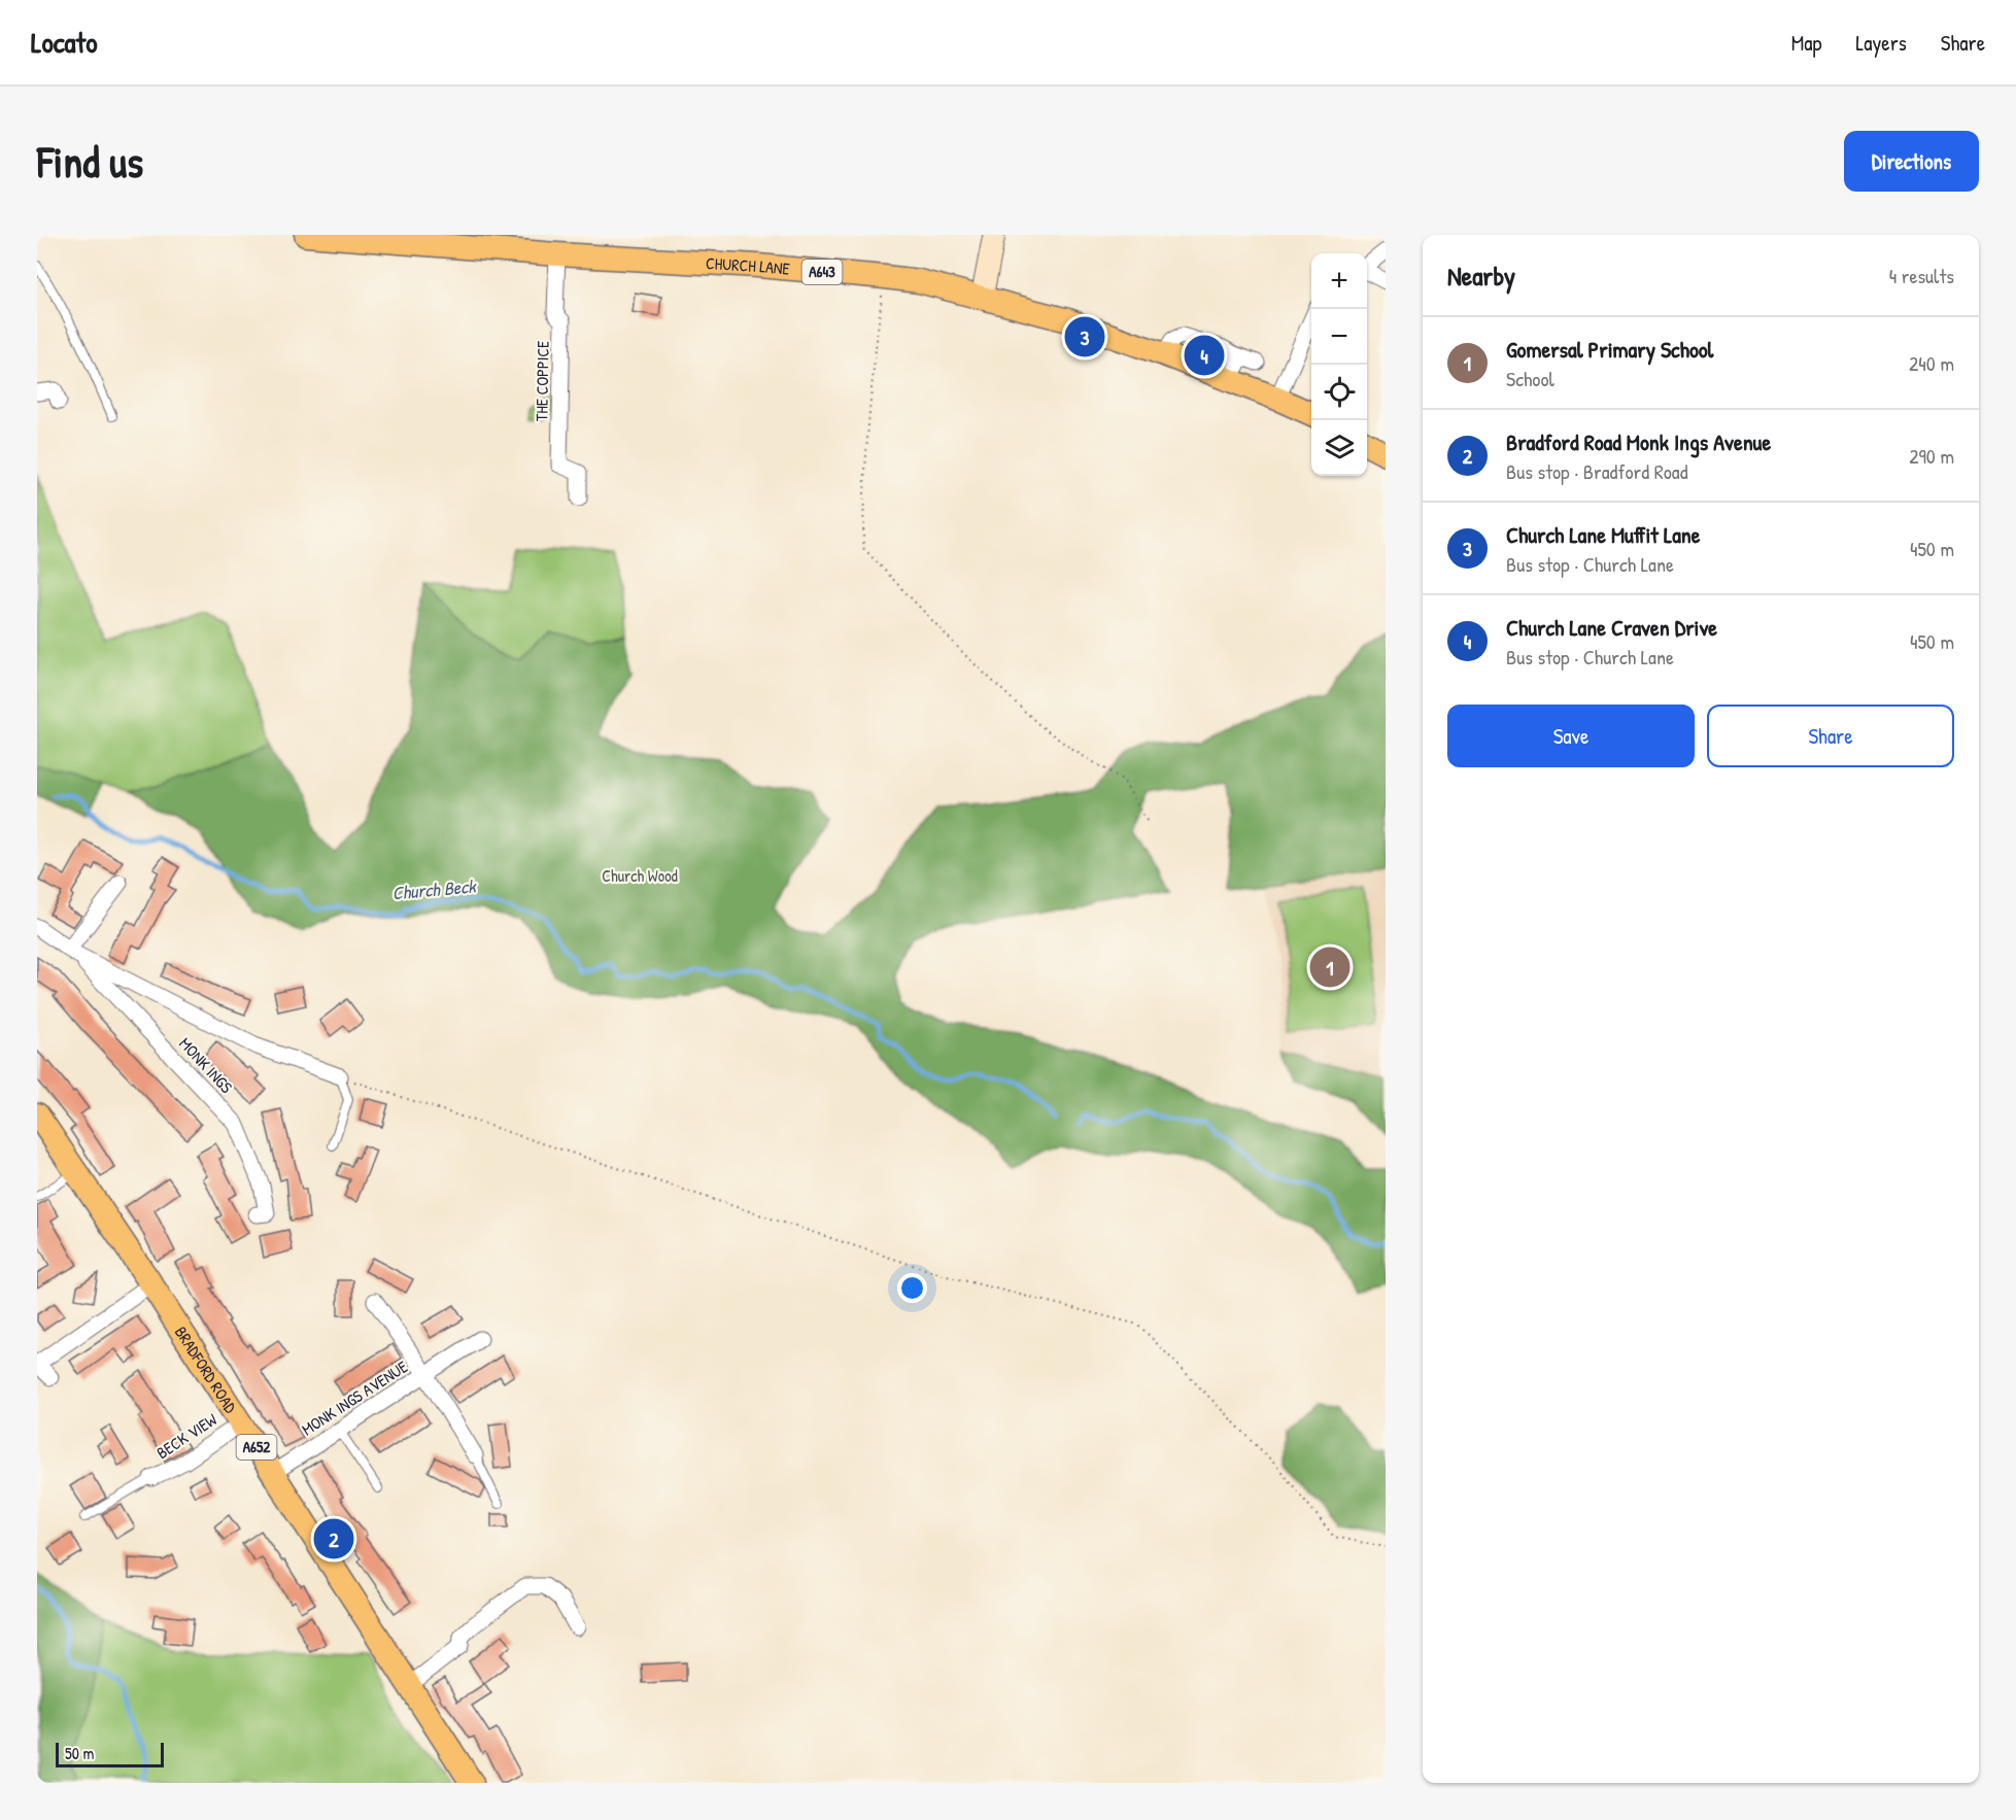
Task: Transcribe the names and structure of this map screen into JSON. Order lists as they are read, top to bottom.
{
  "streets": {
    "main road": [
      "CHURCH LANE",
      "A643",
      "BRADFORD ROAD",
      "A652"
    ],
    "street": [
      "THE COPPICE",
      "MONK INGS",
      "MONK INGS AVENUE",
      "BECK VIEW"
    ]
  },
  "crossings": [
    ["CHURCH LANE", "THE COPPICE"],
    ["BRADFORD ROAD", "MONK INGS AVENUE"],
    ["BRADFORD ROAD", "BECK VIEW"]
  ],
  "water": ["Church Beck"],
  "parks": ["Church Wood"],
  "scale_bar": "50 m",
  "page": {
    "header": "Locato",
    "nav": ["Map", "Layers", "Share"],
    "buttons": [
      "Directions",
      ["Save", "Share"]
    ],
    "title": "Find us",
    "heading": ["Nearby", "4 results"],
    "map_buttons": ["+", "−"],
    "pins": [
      "3",
      "4",
      "1",
      "2"
    ],
    "list": [
      {
        "mark": "1",
        "name": "Gomersal Primary School",
        "note": "School",
        "value": "240 m"
      },
      {
        "mark": "2",
        "name": "Bradford Road Monk Ings Avenue",
        "note": "Bus stop · Bradford Road",
        "value": "290 m"
      },
      {
        "mark": "3",
        "name": "Church Lane Muffit Lane",
        "note": "Bus stop · Church Lane",
        "value": "450 m"
      },
      {
        "mark": "4",
        "name": "Church Lane Craven Drive",
        "note": "Bus stop · Church Lane",
        "value": "450 m"
      }
    ],
    "scale": "50 m"
  }
}
